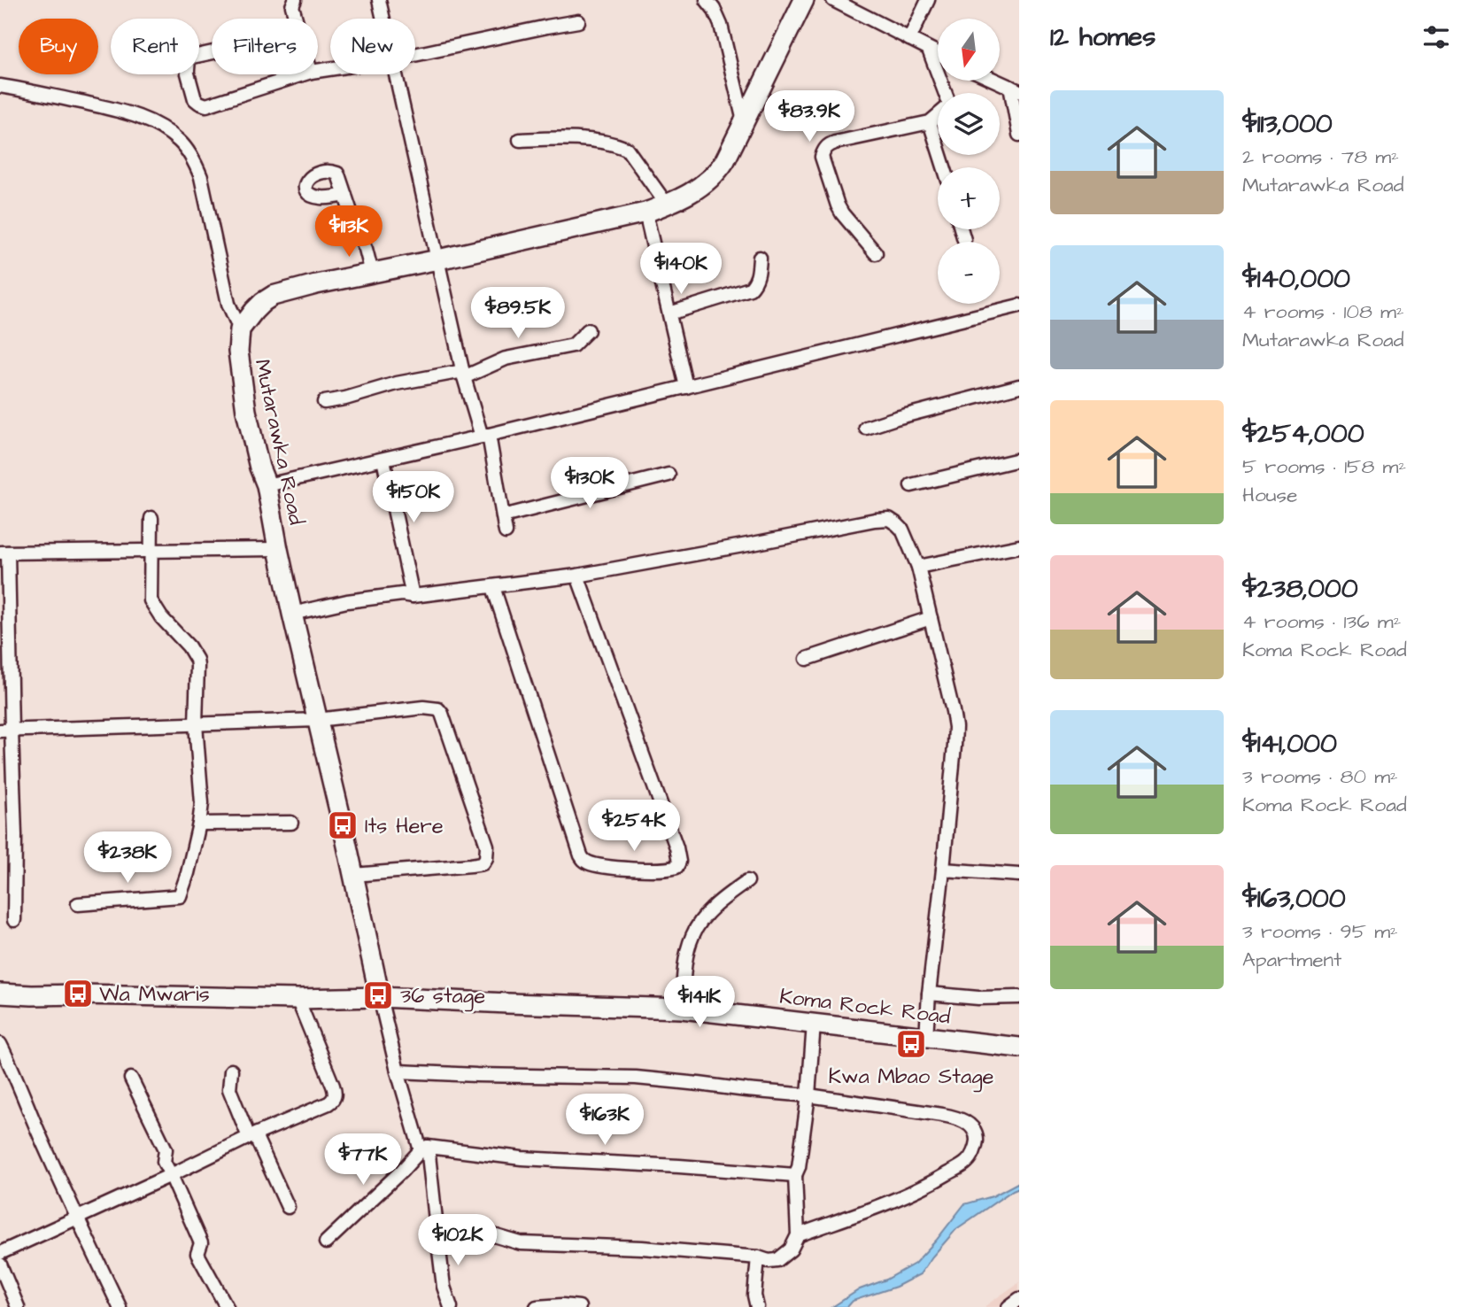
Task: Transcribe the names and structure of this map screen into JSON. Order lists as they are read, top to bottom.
{
  "streets": {
    "street": ["Mutarawka Road", "Koma Rock Road"]
  },
  "crossings": [
    ["Mutarawka Road", "Koma Rock Road"]
  ],
  "places": {
    "bus stop": [
      "Its Here",
      "Wa Mwaris",
      "36 stage",
      "Kwa Mbao Stage"
    ]
  },
  "north": "bottom",
  "page": {
    "heading": "12 homes",
    "map_buttons": ["+", "−"],
    "chip": [
      "Buy",
      "Rent",
      "Filters",
      "New"
    ],
    "list": [
      {
        "name": "$113,000",
        "note": "2 rooms · 78 m² · Mutarawka Road"
      },
      {
        "name": "$140,000",
        "note": "4 rooms · 108 m² · Mutarawka Road"
      },
      {
        "name": "$254,000",
        "note": "5 rooms · 158 m² · House"
      },
      {
        "name": "$238,000",
        "note": "4 rooms · 136 m² · Koma Rock Road"
      },
      {
        "name": "$141,000",
        "note": "3 rooms · 80 m² · Koma Rock Road"
      },
      {
        "name": "$163,000",
        "note": "3 rooms · 95 m² · Apartment"
      }
    ],
    "price": [
      "$83.9K",
      "$113K",
      "$140K",
      "$89.5K",
      "$130K",
      "$150K",
      "$254K",
      "$238K",
      "$141K",
      "$163K",
      "$77K",
      "$102K"
    ]
  }
}
